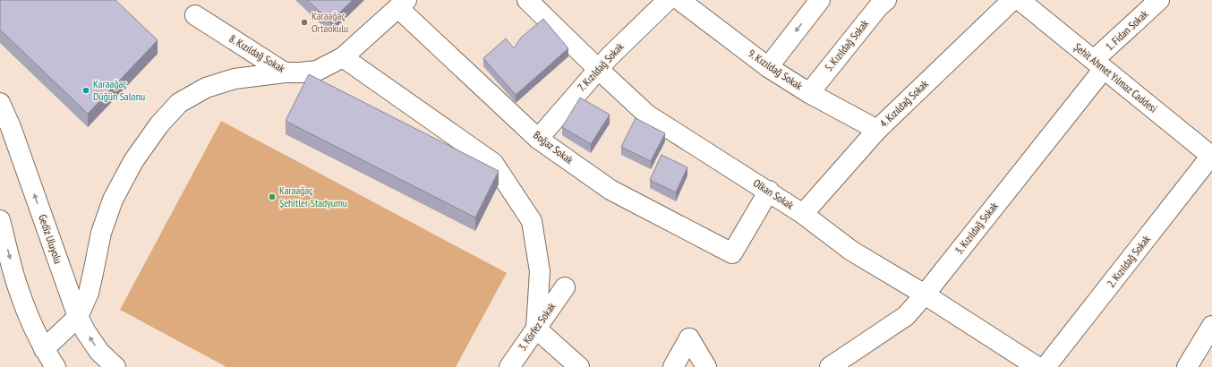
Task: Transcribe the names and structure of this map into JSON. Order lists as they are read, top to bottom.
{
  "streets": {
    "street": [
      "1. Fidan Sokak",
      "5. Kızıldağ Sokak",
      "8. Kızıldağ Sokak",
      "7. Kızıldağ Sokak",
      "9. Kızıldağ Sokak",
      "Şehit Ahmet Yılmaz Caddesi",
      "4. Kızıldağ Sokak",
      "Boğaz Sokak",
      "Olkan Sokak",
      "3. Kızıldağ Sokak",
      "Gediz Uluyolu",
      "2. Kızıldağ Sokak",
      "3. Körfez Sokak"
    ]
  },
  "crossings": [
    ["1. Fidan Sokak", "Şehit Ahmet Yılmaz Caddesi"],
    ["1. Fidan Sokak", "3. Kızıldağ Sokak"],
    ["5. Kızıldağ Sokak", "9. Kızıldağ Sokak"],
    ["8. Kızıldağ Sokak", "Boğaz Sokak"],
    ["7. Kızıldağ Sokak", "Boğaz Sokak"],
    ["7. Kızıldağ Sokak", "Olkan Sokak"],
    ["9. Kızıldağ Sokak", "4. Kızıldağ Sokak"],
    ["Şehit Ahmet Yılmaz Caddesi", "3. Kızıldağ Sokak"],
    ["Şehit Ahmet Yılmaz Caddesi", "2. Kızıldağ Sokak"],
    ["4. Kızıldağ Sokak", "Olkan Sokak"],
    ["Boğaz Sokak", "Olkan Sokak"],
    ["Olkan Sokak", "3. Kızıldağ Sokak"]
  ],
  "places": ["Karaağaç Ortaokulu", "Karaağaç Düğün Salonu", "Karaağaç Şehitler Stadyumu"]
}
